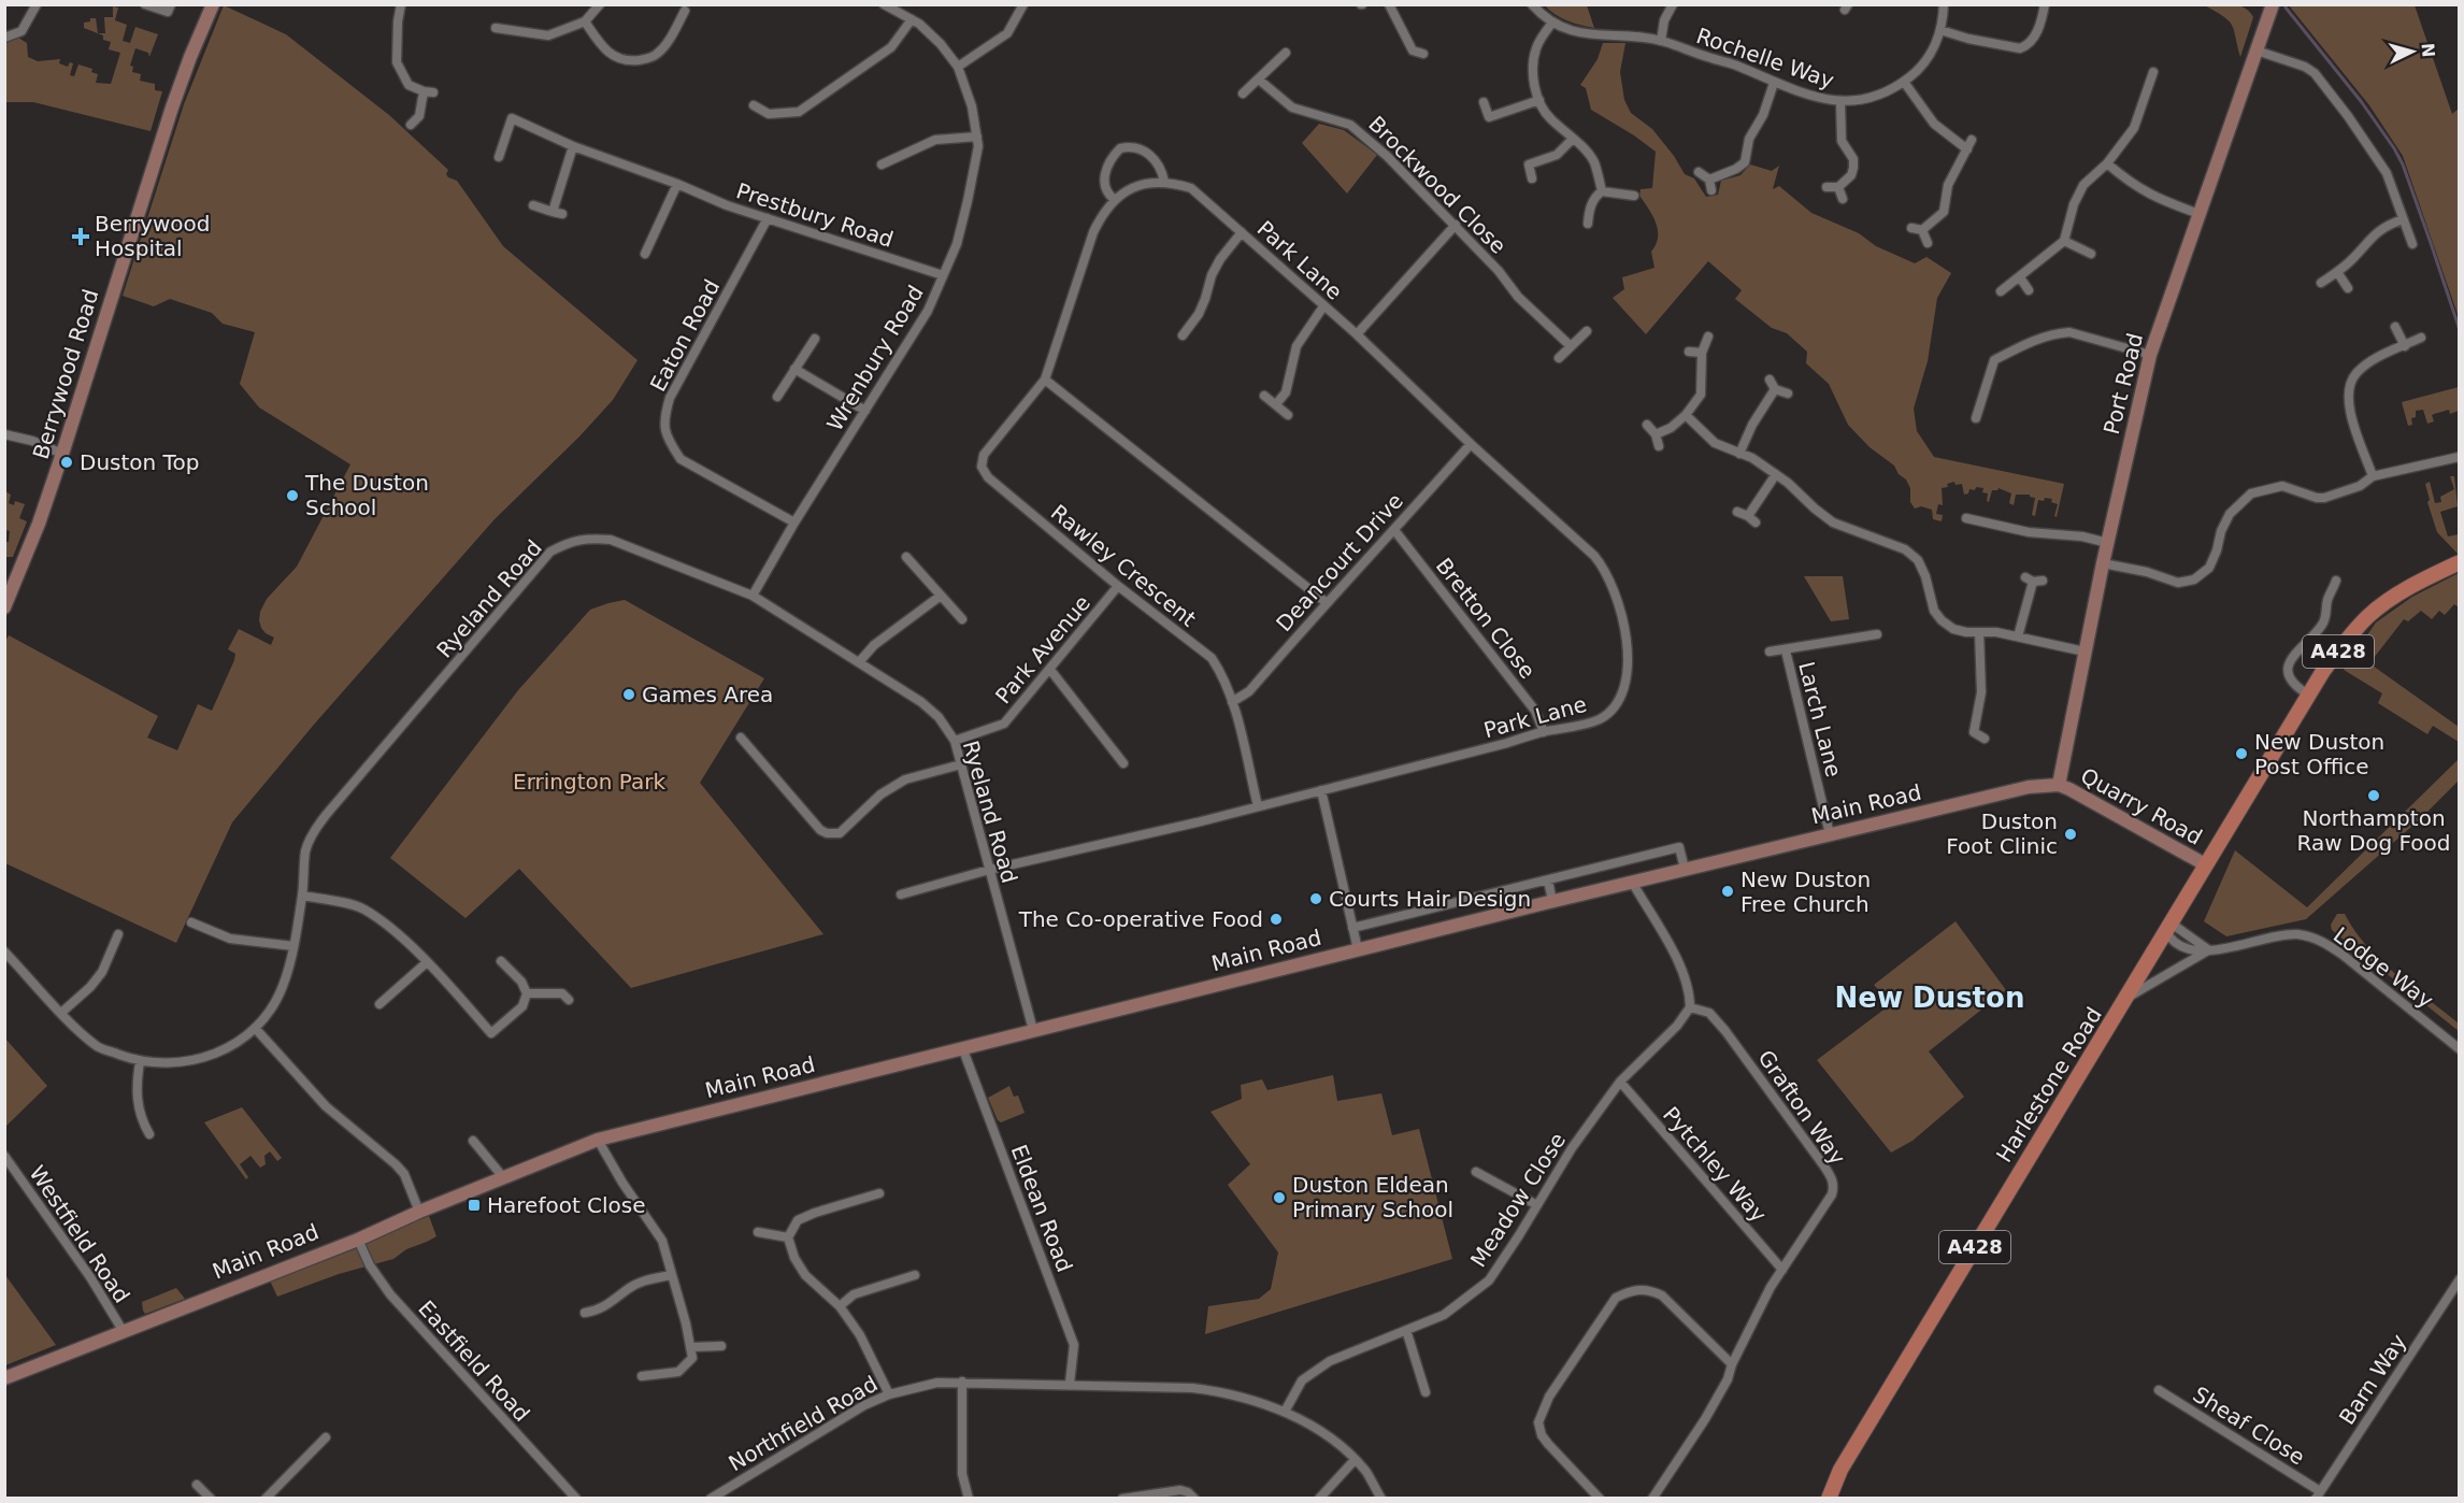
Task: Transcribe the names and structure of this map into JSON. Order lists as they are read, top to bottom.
{
  "streets": {
    "main road": ["A428", "Harlestone Road"],
    "street": [
      "Rochelle Way",
      "Brockwood Close",
      "Prestbury Road",
      "Park Lane",
      "Eaton Road",
      "Wrenbury Road",
      "Berrywood Road",
      "Port Road",
      "Deancourt Drive",
      "Rawley Crescent",
      "Ryeland Road",
      "Bretton Close",
      "Park Avenue",
      "Larch Lane",
      "Main Road",
      "Quarry Road",
      "Lodge Way",
      "Grafton Way",
      "Pytchley Way",
      "Meadow Close",
      "Eldean Road",
      "Westfield Road",
      "Eastfield Road",
      "Barn Way",
      "Northfield Road",
      "Sheaf Close"
    ]
  },
  "crossings": [
    ["Prestbury Road", "Eaton Road"],
    ["Prestbury Road", "Wrenbury Road"],
    ["Park Lane", "Deancourt Drive"],
    ["Park Lane", "Rawley Crescent"],
    ["Park Lane", "Ryeland Road"],
    ["Park Lane", "Bretton Close"],
    ["Eaton Road", "Wrenbury Road"],
    ["Wrenbury Road", "Ryeland Road"],
    ["Port Road", "Main Road"],
    ["Port Road", "Quarry Road"],
    ["Deancourt Drive", "Rawley Crescent"],
    ["Deancourt Drive", "Bretton Close"],
    ["Rawley Crescent", "Park Avenue"],
    ["Ryeland Road", "Park Avenue"],
    ["Ryeland Road", "Main Road"],
    ["Larch Lane", "Main Road"],
    ["Main Road", "Quarry Road"],
    ["Main Road", "Eldean Road"],
    ["Main Road", "Westfield Road"],
    ["Main Road", "Eastfield Road"],
    ["Quarry Road", "Harlestone Road"],
    ["Grafton Way", "Pytchley Way"],
    ["Grafton Way", "Meadow Close"],
    ["Pytchley Way", "Meadow Close"],
    ["Meadow Close", "Northfield Road"],
    ["Eldean Road", "Northfield Road"],
    ["Barn Way", "Sheaf Close"]
  ],
  "districts": ["New Duston"],
  "parks": ["Errington Park"],
  "places": {
    "health": ["Berrywood Hospital"],
    "other": [
      "Duston Top",
      "The Duston School",
      "Games Area",
      "New Duston Post Office",
      "Northampton Raw Dog Food",
      "Duston Foot Clinic",
      "New Duston Free Church",
      "Courts Hair Design",
      "The Co-operative Food",
      "Duston Eldean Primary School"
    ],
    "transit": ["Harefoot Close"]
  },
  "north": "right"
}
